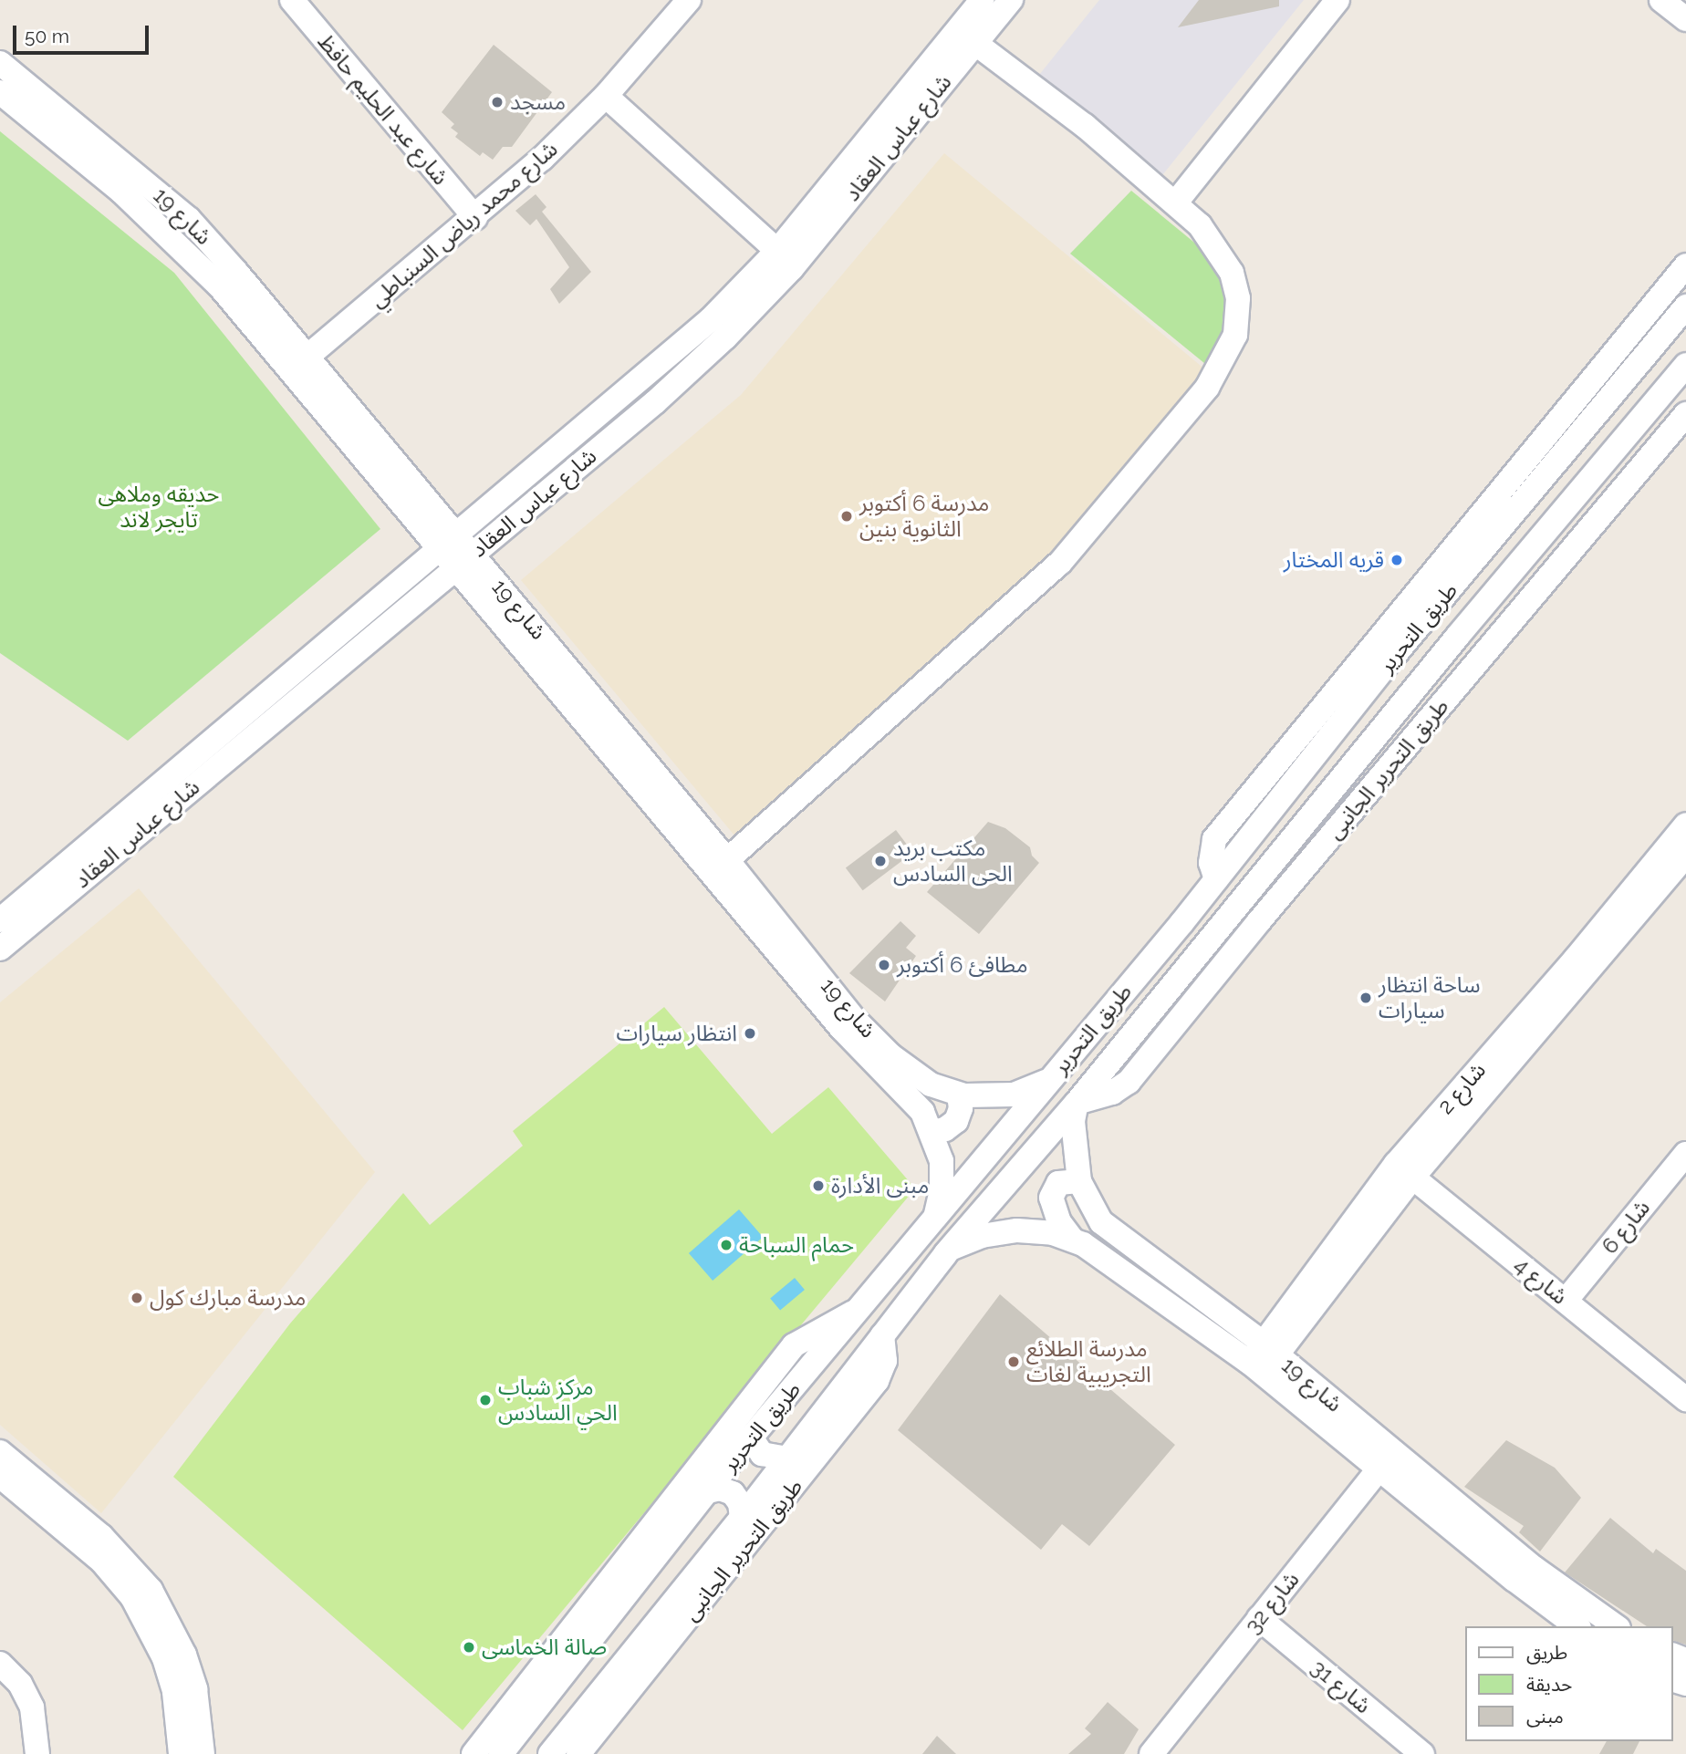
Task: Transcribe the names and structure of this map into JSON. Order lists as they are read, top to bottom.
{
  "streets": {
    "street": [
      "شارع عبد الحليم حافظ",
      "شارع عباس العقاد",
      "شارع 19",
      "شارع محمد رياض السنباطي",
      "طريق التحرير",
      "طريق التحرير الجانبى",
      "شارع 2",
      "شارع 6",
      "شارع 4",
      "شارع 32",
      "شارع 31"
    ]
  },
  "crossings": [
    ["شارع عبد الحليم حافظ", "شارع محمد رياض السنباطي"],
    ["شارع عباس العقاد", "شارع 19"],
    ["شارع 19", "شارع محمد رياض السنباطي"],
    ["شارع 19", "طريق التحرير"],
    ["شارع 19", "طريق التحرير الجانبى"],
    ["شارع 19", "شارع 2"],
    ["شارع 19", "شارع 32"],
    ["طريق التحرير", "طريق التحرير الجانبى"],
    ["شارع 2", "شارع 4"],
    ["شارع 6", "شارع 4"],
    ["شارع 32", "شارع 31"]
  ],
  "parks": ["حديقه وملاهى تايجر لاند"],
  "places": [
    "مسجد",
    "مدرسة 6 أكتوبر الثانوية بنين",
    "قريه المختار",
    "مكتب بريد الحى السادس",
    "مطافئ 6 أكتوبر",
    "ساحة انتظار سيارات",
    "انتظار سيارات",
    "مبنى الأدارة",
    "حمام السباحة",
    "مدرسة مبارك كول",
    "مدرسة الطلائع التجريبية لغات",
    "مركز شباب الحي السادس",
    "صالة الخماسى"
  ],
  "legend": ["طريق", "حديقة", "مبنى"],
  "scale_bar": "50 m"
}
